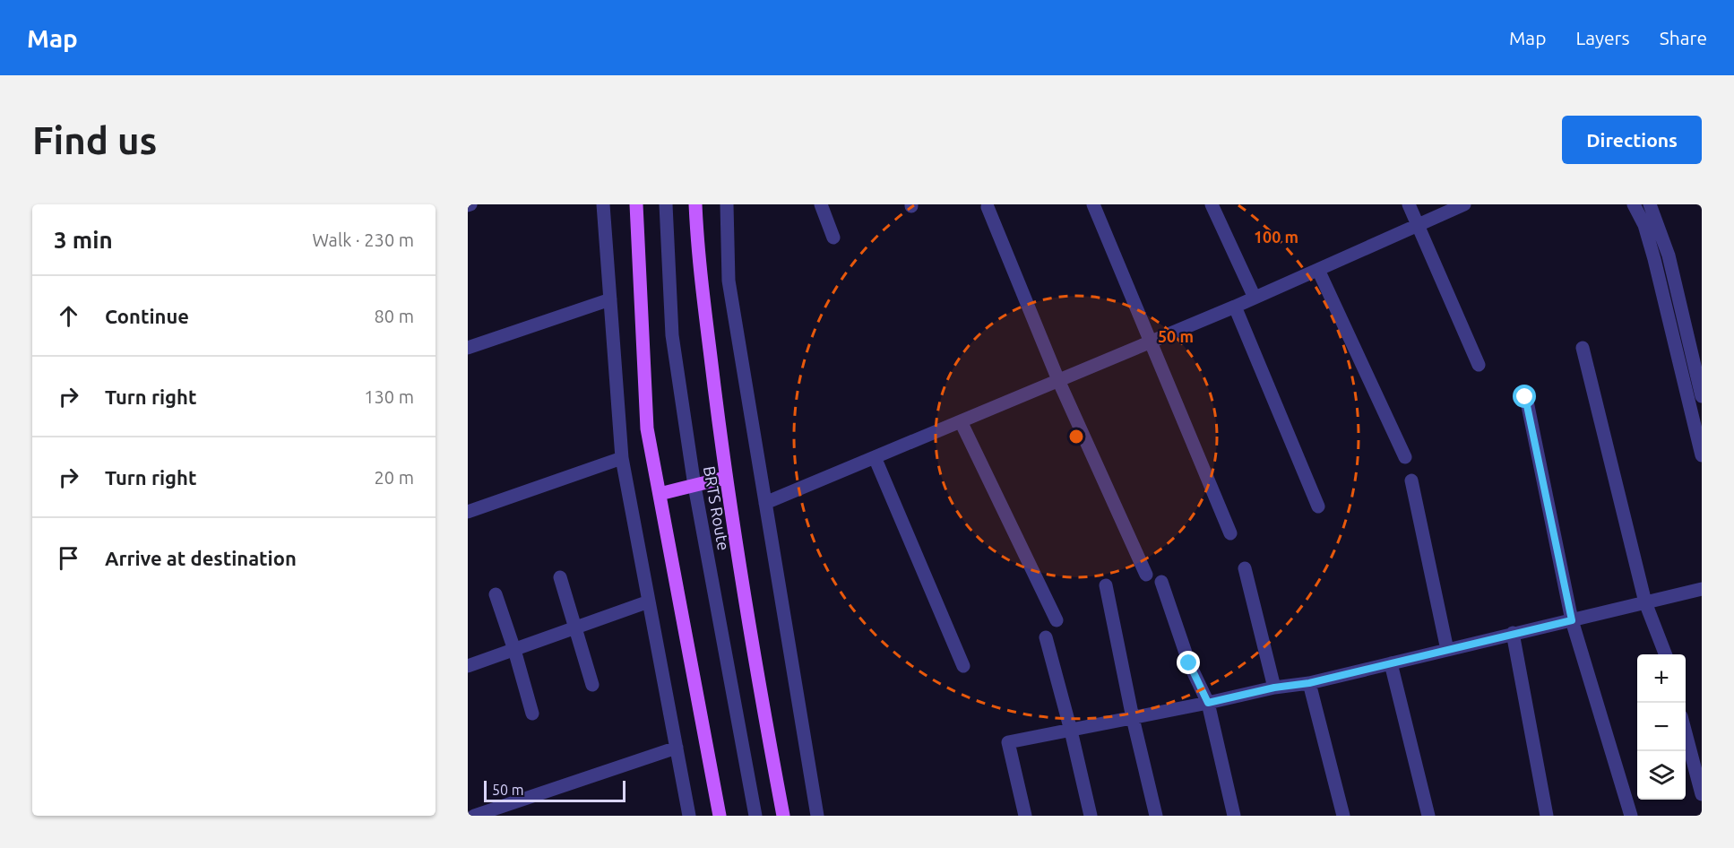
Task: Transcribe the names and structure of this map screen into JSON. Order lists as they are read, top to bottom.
{
  "streets": {
    "street": ["BRTS Route"]
  },
  "scale_bar": "50 m",
  "page": {
    "header": "Map",
    "nav": ["Map", "Layers", "Share"],
    "buttons": "Directions",
    "title": "Find us",
    "heading": ["3 min", "Walk · 230 m"],
    "list": [
      ["Continue", "80 m"],
      ["Turn right", "130 m"],
      ["Turn right", "20 m"],
      "Arrive at destination"
    ],
    "map_buttons": ["+", "−"],
    "scale": "50 m"
  },
  "rings": ["100 m", "50 m"]
}
